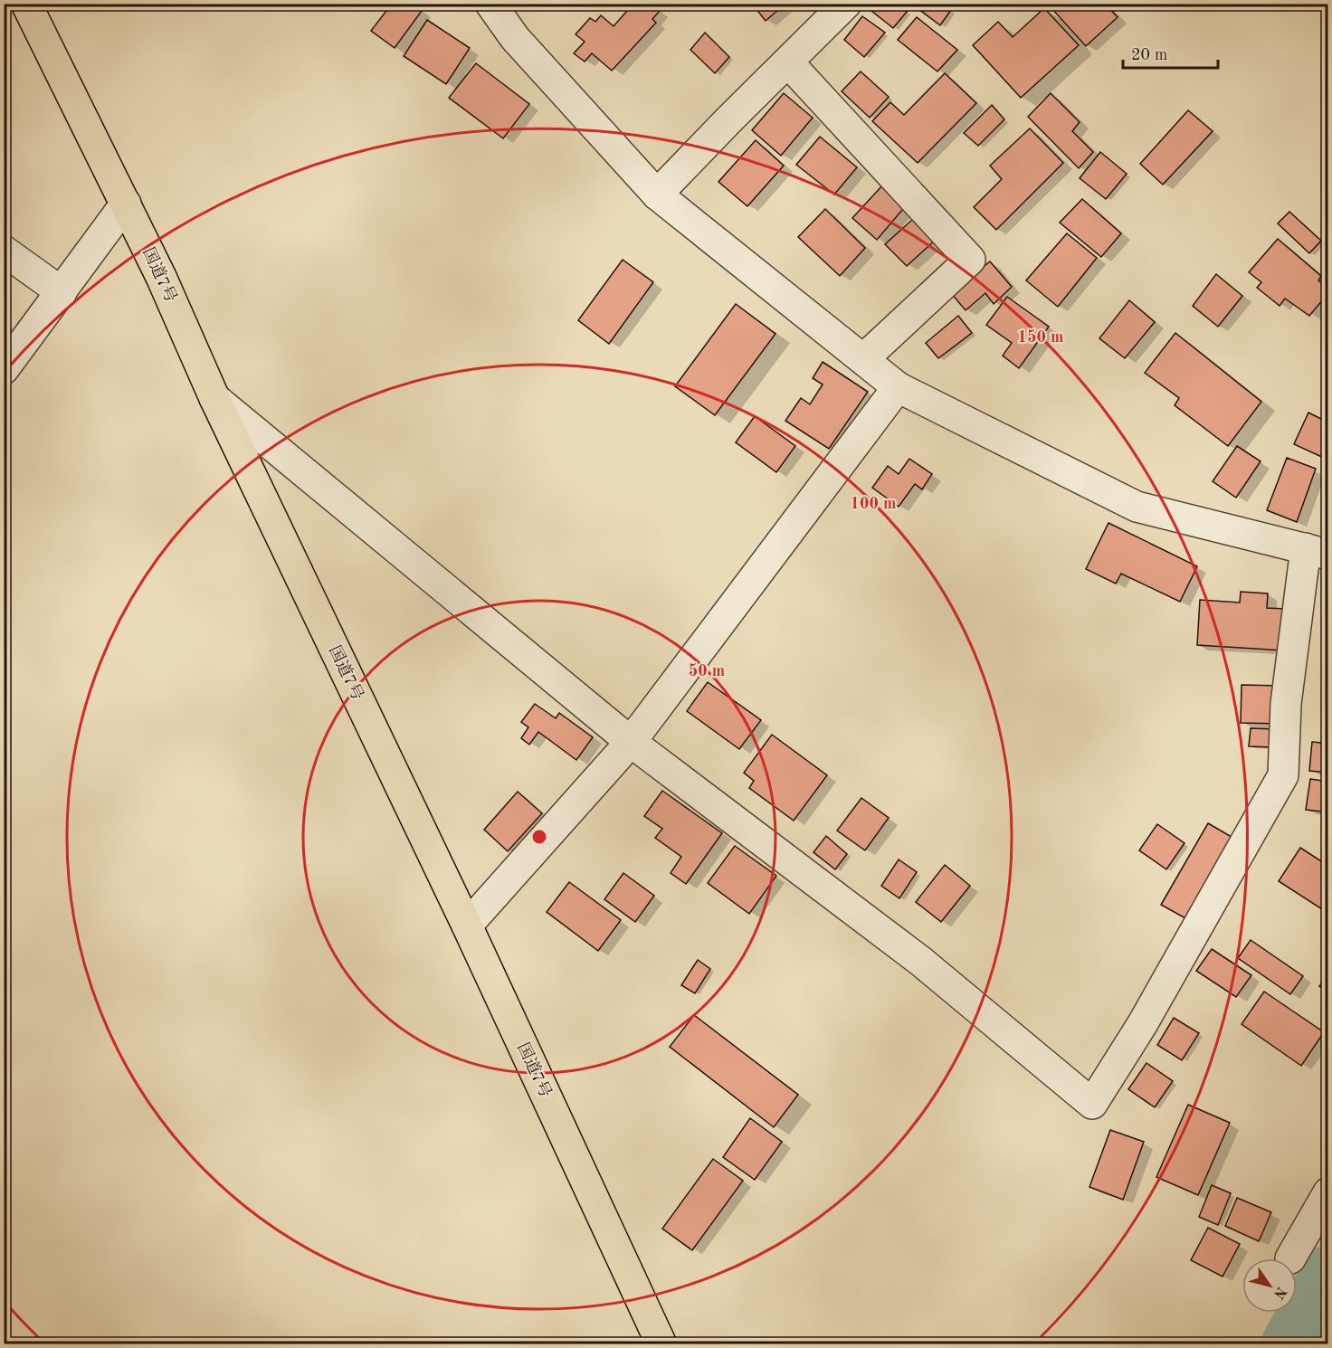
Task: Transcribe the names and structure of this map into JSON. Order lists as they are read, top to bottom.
{
  "streets": {
    "highway": ["国道7号"]
  },
  "scale_bar": "20 m",
  "north": "bottom right",
  "rings": ["150 m", "100 m", "50 m"]
}
